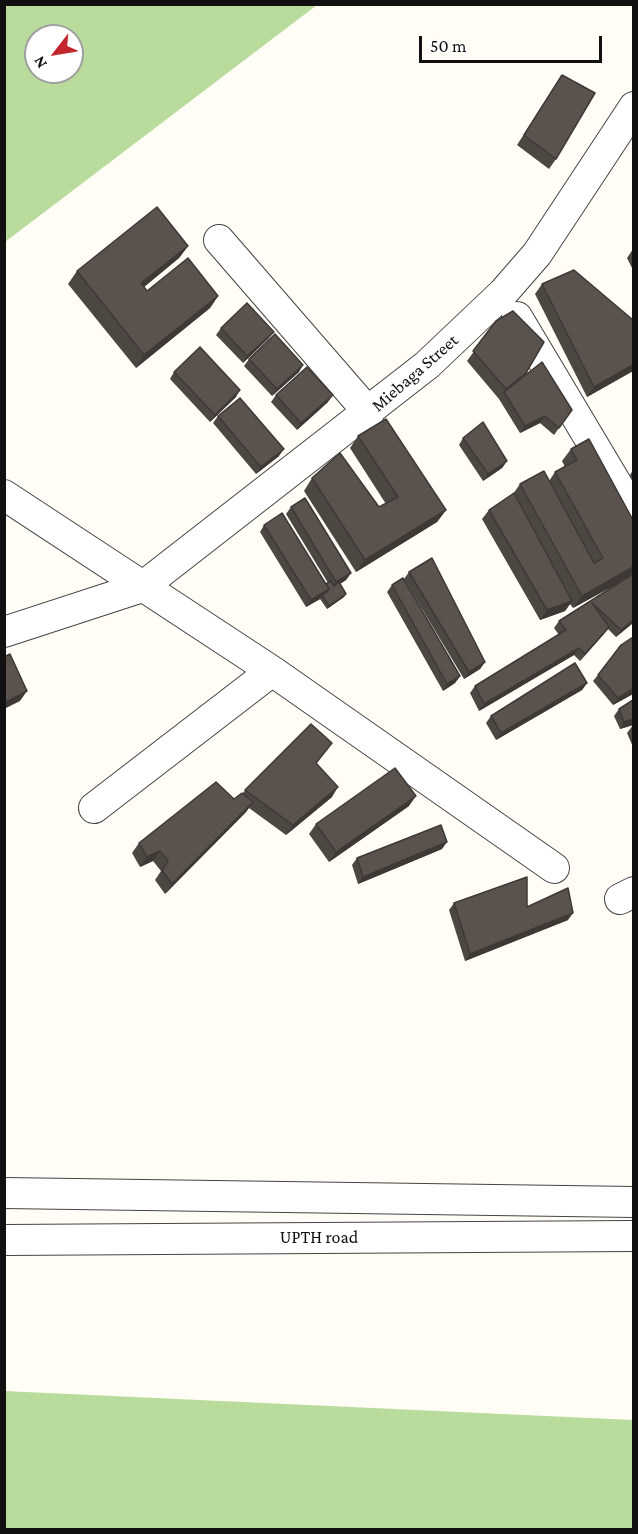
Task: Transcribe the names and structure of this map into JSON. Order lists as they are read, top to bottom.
{
  "streets": {
    "street": ["Miebaga Street", "UPTH road"]
  },
  "scale_bar": "50 m",
  "north": "bottom left"
}
